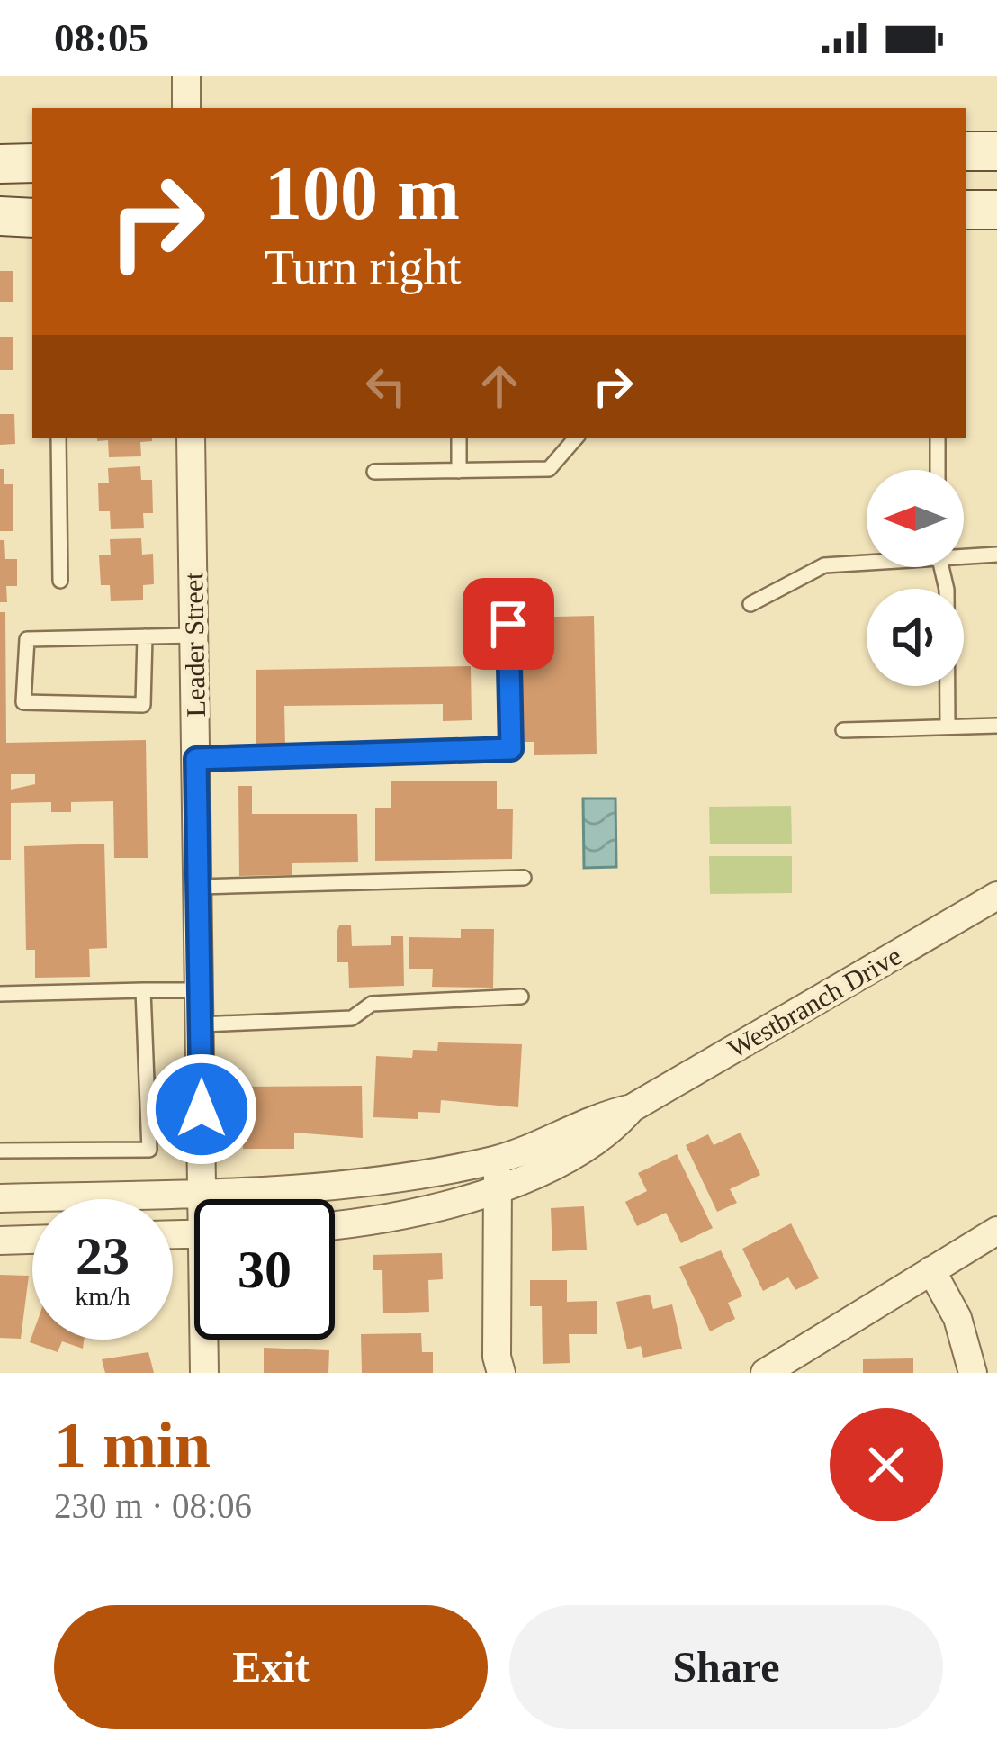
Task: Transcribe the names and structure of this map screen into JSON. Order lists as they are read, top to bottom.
{
  "streets": {
    "street": ["Leader Street", "Westbranch Drive"]
  },
  "crossings": [
    ["Leader Street", "Westbranch Drive"]
  ],
  "north": "left",
  "page": {
    "status": "08:05",
    "turn": ["100 m", "Turn right"],
    "speed": "23 km/h",
    "limit": "30",
    "heading": ["1 min", "230 m · 08:06"],
    "buttons": ["Exit", "Share"]
  }
}
